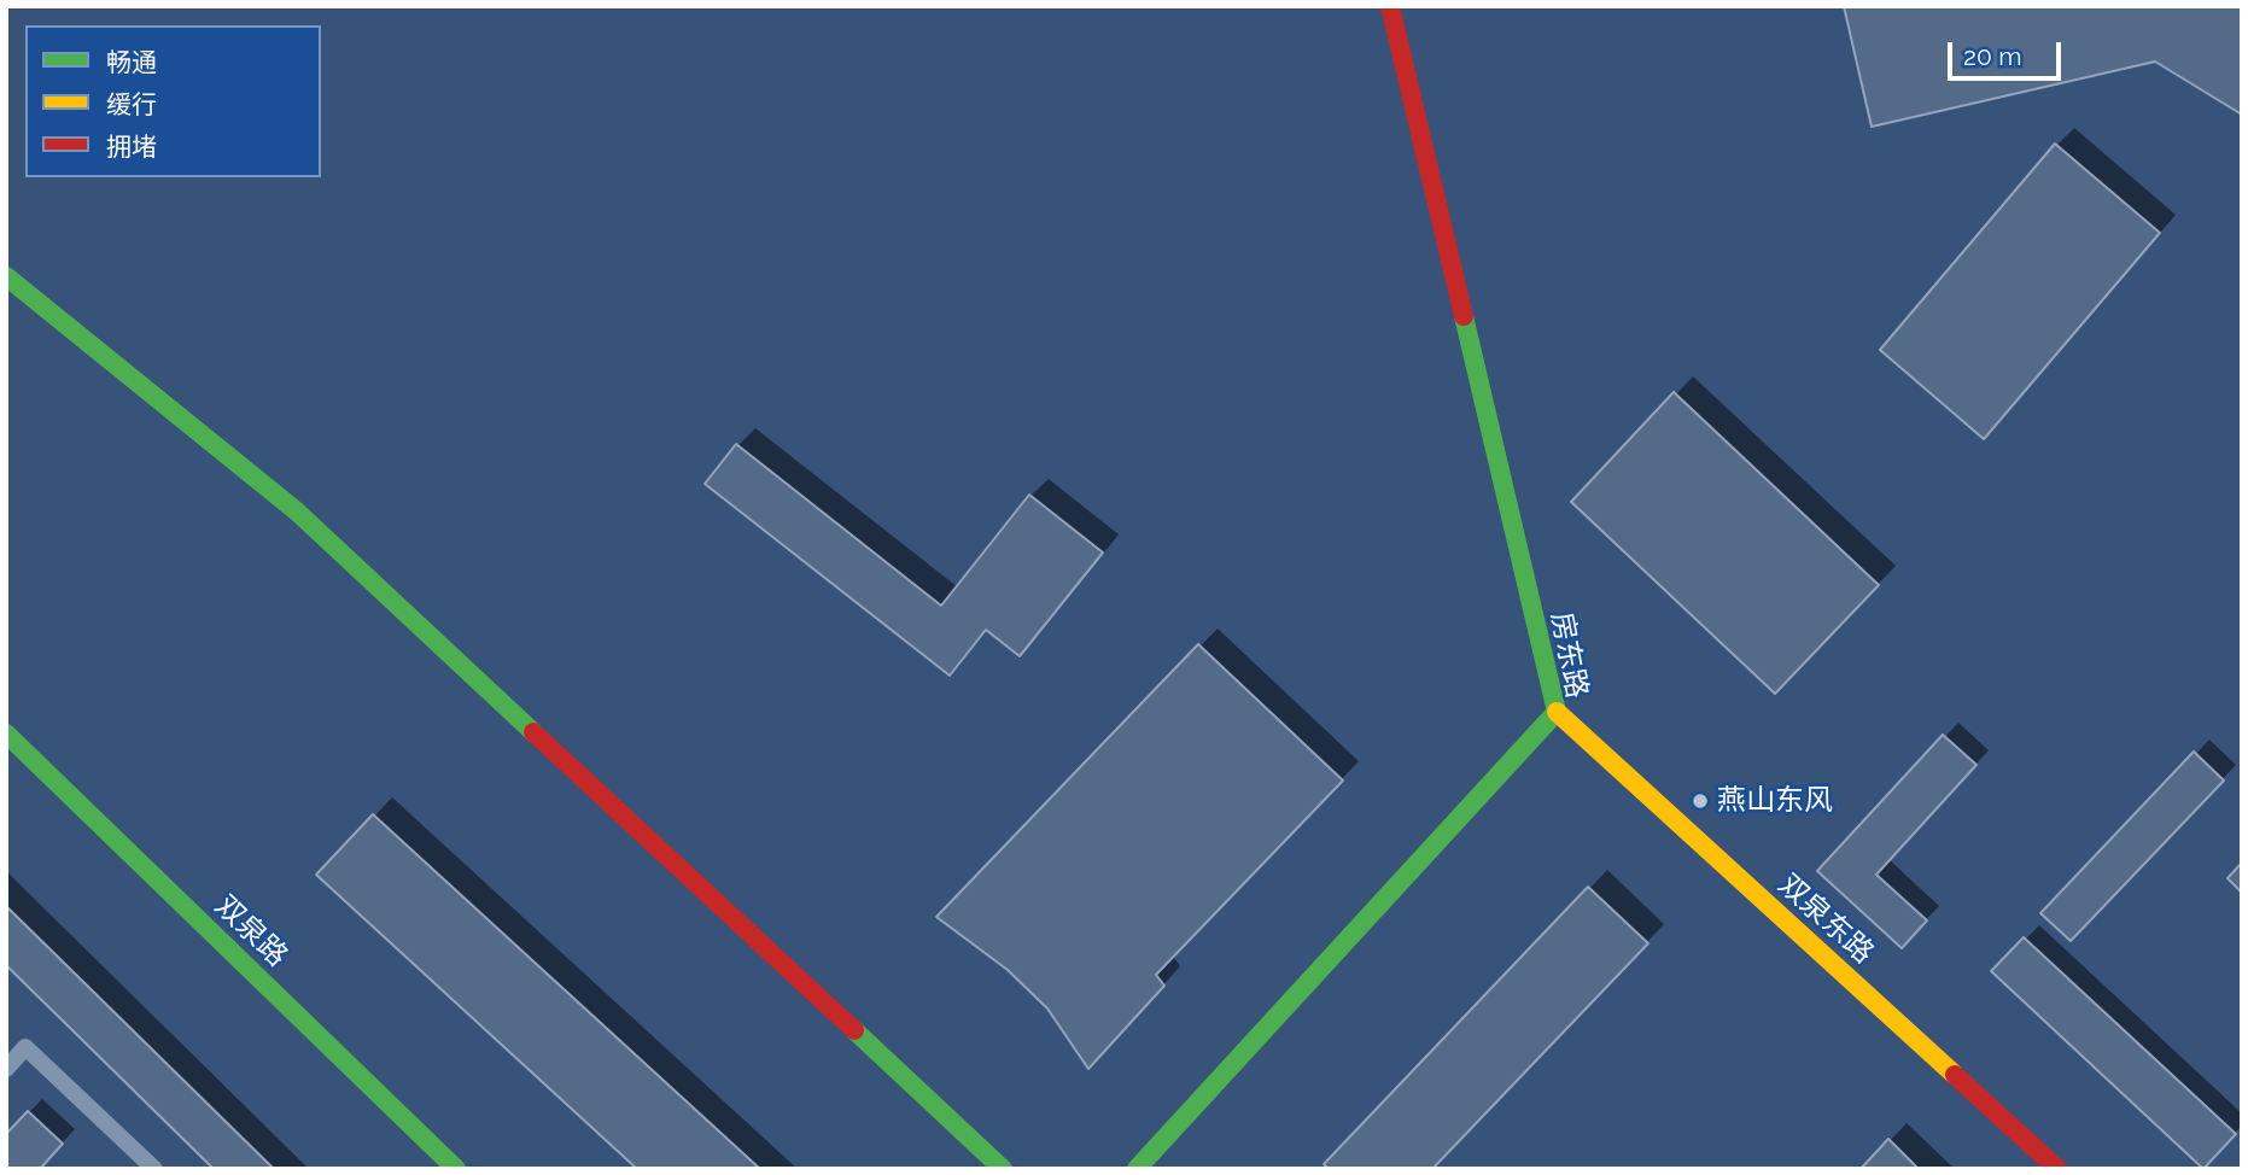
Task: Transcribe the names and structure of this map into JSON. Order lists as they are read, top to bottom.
{
  "streets": {
    "main road": ["房东路", "双泉东路", "双泉路"]
  },
  "crossings": [
    ["房东路", "双泉东路"]
  ],
  "places": ["燕山东风"],
  "legend": ["畅通", "缓行", "拥堵"],
  "scale_bar": "20 m"
}
